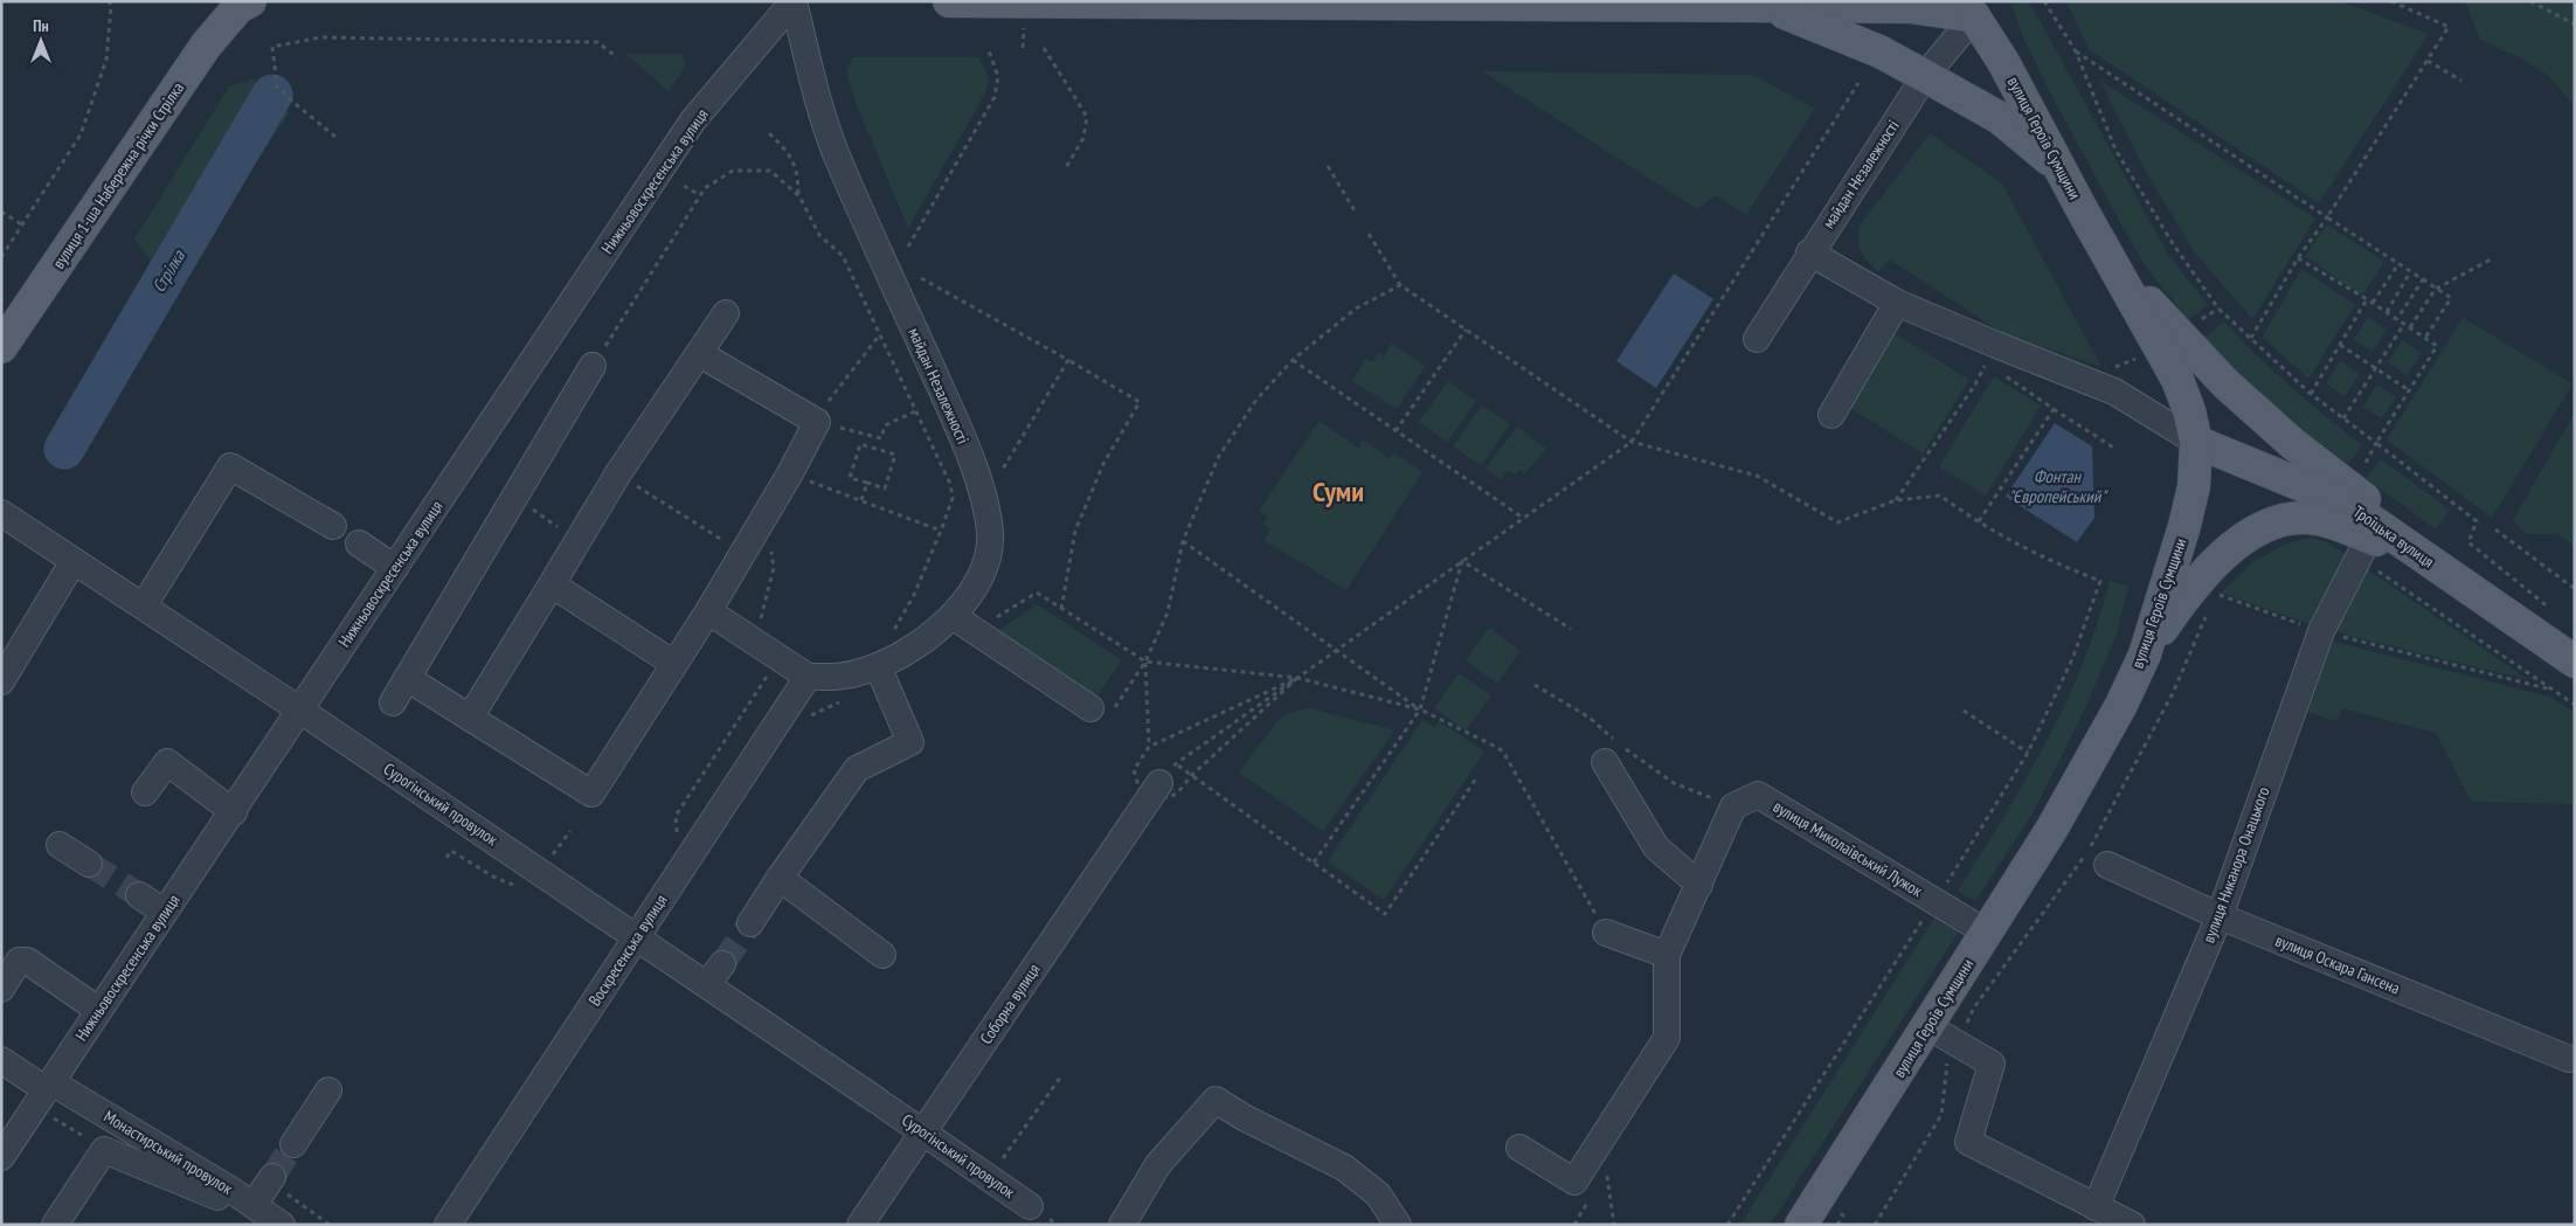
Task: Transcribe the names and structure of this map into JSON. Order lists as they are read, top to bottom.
{
  "streets": {
    "main road": ["вулиця Героїв Сумщини", "вулиця 1-ша Набережна річки Стрілка", "Троїцька вулиця"],
    "street": [
      "майдан Незалежності",
      "Нижньовоскресенська вулиця",
      "Сурогінський провулок",
      "вулиця Миколаївський Лужок",
      "вулиця Никанора Онацького",
      "Воскресенська вулиця",
      "вулиця Оскара Гансена",
      "Соборна вулиця",
      "Монастирський провулок"
    ]
  },
  "crossings": [
    ["вулиця Героїв Сумщини", "майдан Незалежності"],
    ["вулиця Героїв Сумщини", "Троїцька вулиця"],
    ["вулиця Героїв Сумщини", "вулиця Миколаївський Лужок"],
    ["майдан Незалежності", "Нижньовоскресенська вулиця"],
    ["майдан Незалежності", "Воскресенська вулиця"],
    ["Нижньовоскресенська вулиця", "Сурогінський провулок"],
    ["Нижньовоскресенська вулиця", "Монастирський провулок"],
    ["Троїцька вулиця", "вулиця Никанора Онацького"],
    ["Сурогінський провулок", "Воскресенська вулиця"],
    ["Сурогінський провулок", "Соборна вулиця"],
    ["вулиця Никанора Онацького", "вулиця Оскара Гансена"]
  ],
  "districts": ["Суми"],
  "water": ["Стрілка", "Фонтан \"Європейський\""],
  "north": "top"
}
